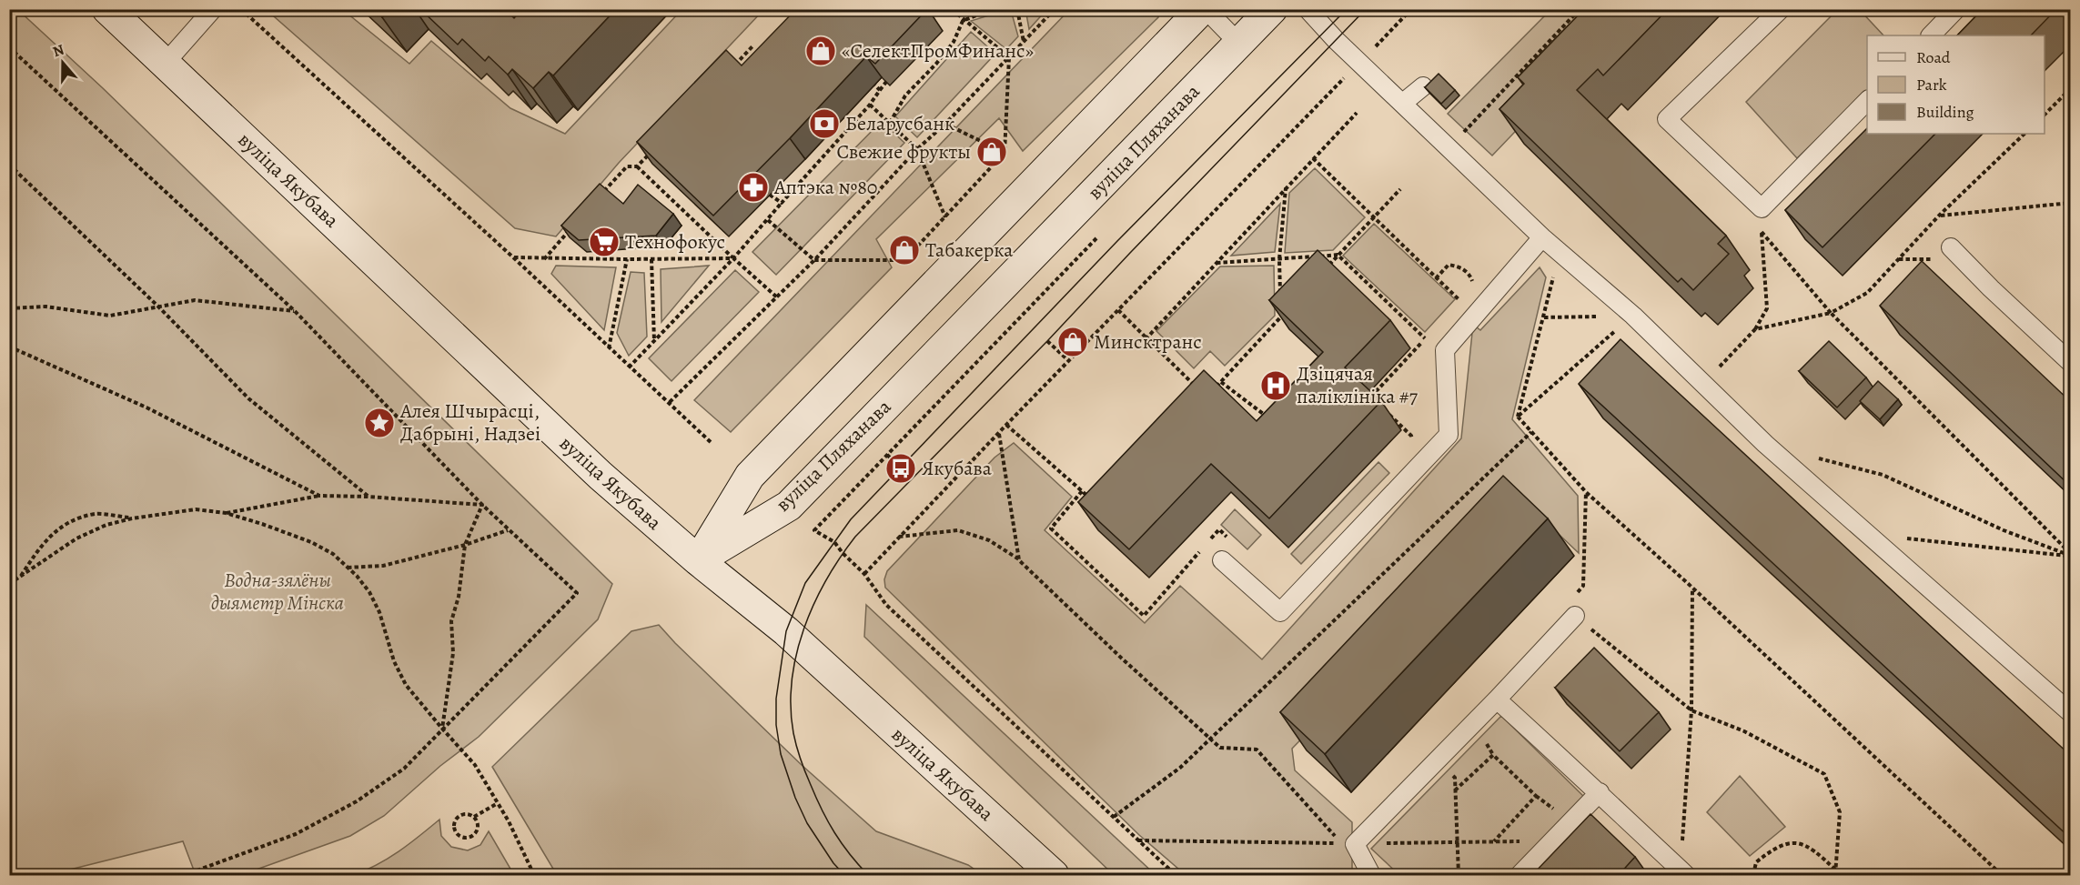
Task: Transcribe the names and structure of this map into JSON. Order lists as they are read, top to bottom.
{
  "streets": {
    "main road": ["вуліца Пляханава", "вуліца Якубава"]
  },
  "crossings": [
    ["вуліца Пляханава", "вуліца Якубава"]
  ],
  "parks": ["Водна-зялёны дыяметр Мінска"],
  "places": {
    "shop": [
      "«СелектПромФинанс»",
      "Свежие фрукты",
      "Табакерка",
      "Минсктранс"
    ],
    "bank": ["Беларусбанк"],
    "pharmacy": ["Аптэка №80"],
    "supermarket": ["Технофокус"],
    "hospital": ["Дзіцячая паліклініка #7"],
    "place": ["Алея Шчырасці, Дабрыні, Надзеі"],
    "bus stop": ["Якубава"]
  },
  "legend": ["Road", "Park", "Building"],
  "north": "top"
}
